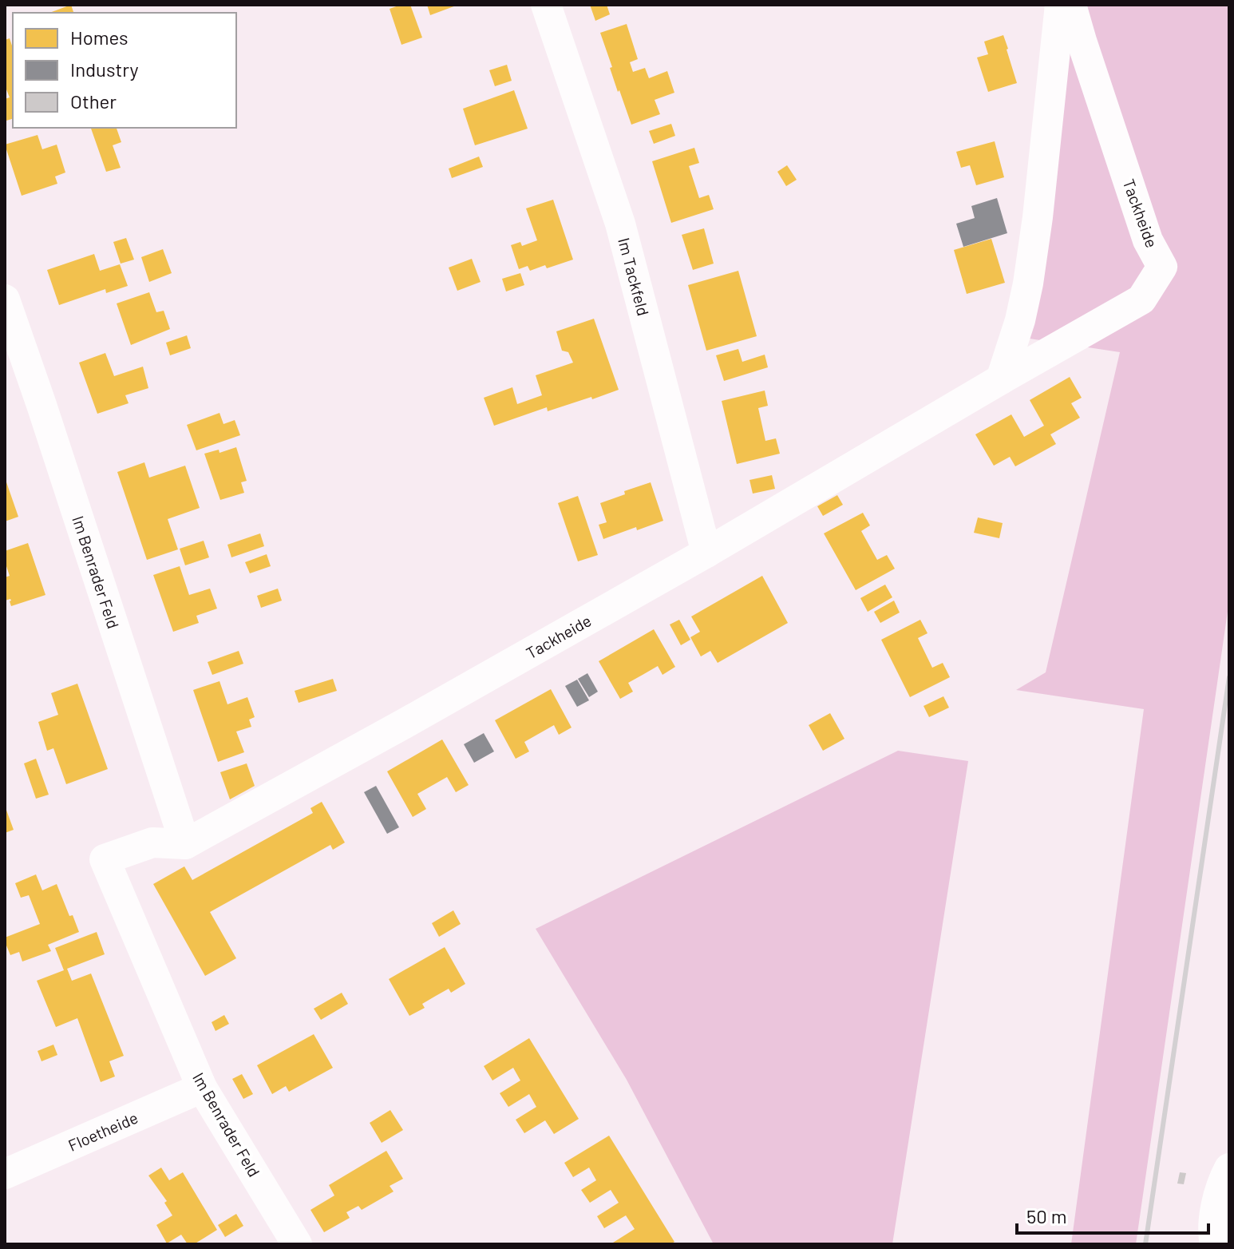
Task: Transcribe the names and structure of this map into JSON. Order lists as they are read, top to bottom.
{
  "streets": {
    "street": [
      "Tackheide",
      "Im Tackfeld",
      "Im Benrader Feld",
      "Floetheide"
    ]
  },
  "crossings": [
    ["Tackheide", "Im Tackfeld"],
    ["Tackheide", "Im Benrader Feld"],
    ["Im Benrader Feld", "Floetheide"]
  ],
  "legend": ["Homes", "Industry", "Other"],
  "scale_bar": "50 m"
}
